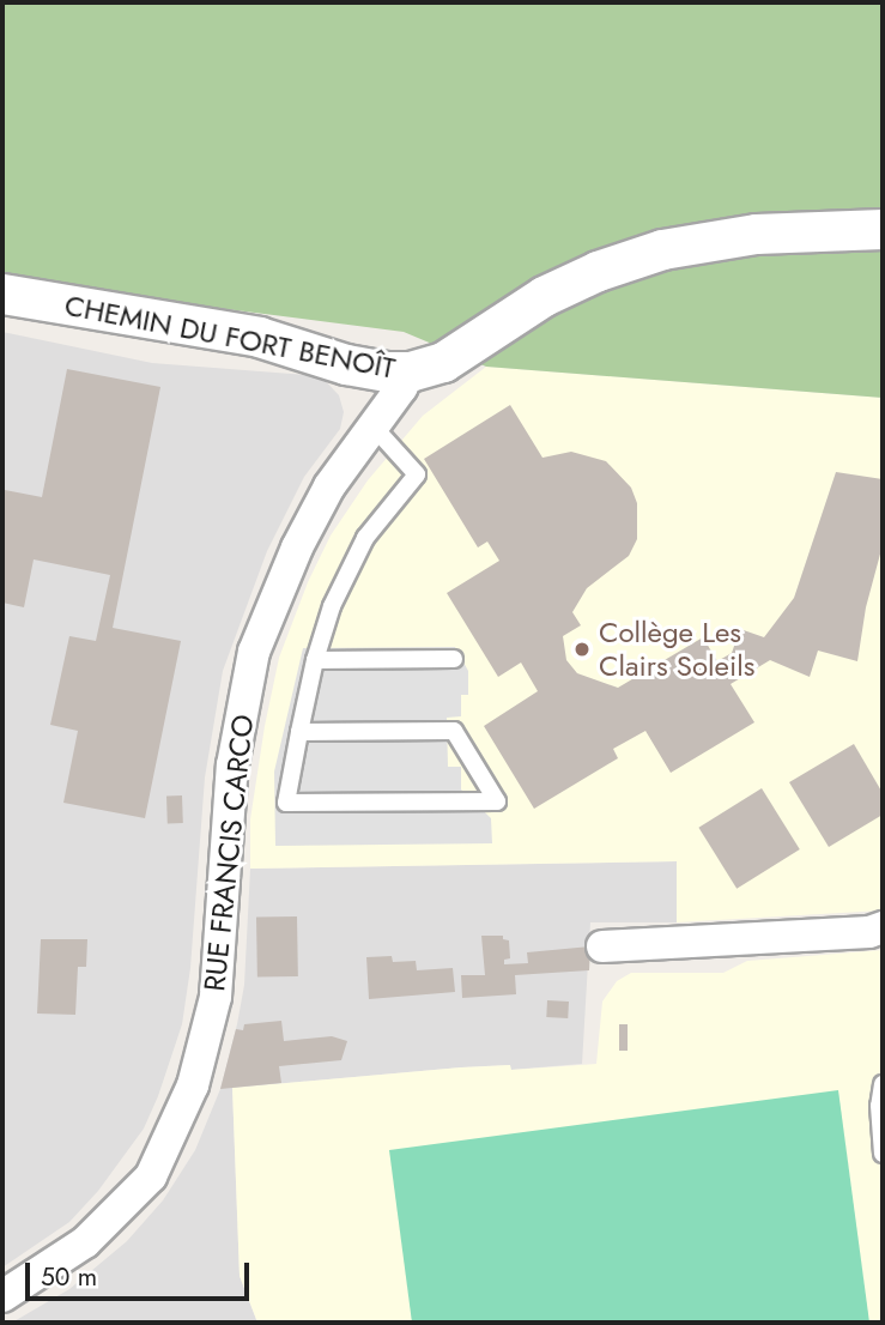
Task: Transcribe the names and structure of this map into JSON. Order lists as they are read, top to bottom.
{
  "streets": {
    "street": ["CHEMIN DU FORT BENOÎT", "RUE FRANCIS CARCO"]
  },
  "crossings": [
    ["CHEMIN DU FORT BENOÎT", "RUE FRANCIS CARCO"]
  ],
  "places": ["Collège Les Clairs Soleils"],
  "scale_bar": "50 m"
}
